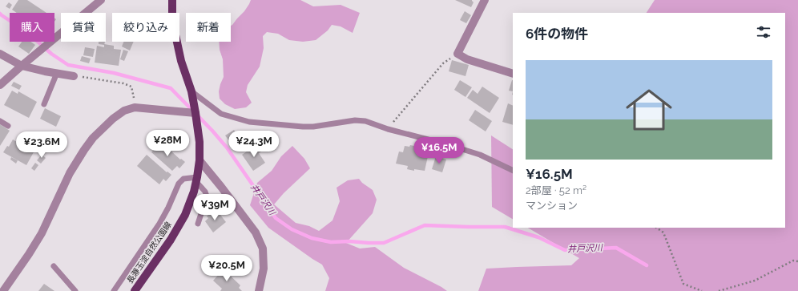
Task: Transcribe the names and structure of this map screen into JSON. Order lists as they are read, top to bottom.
{
  "streets": {
    "main road": ["長瀞玉淀自然公園線"]
  },
  "water": ["井戸沢川"],
  "page": {
    "chip": [
      "購入",
      "賃貸",
      "絞り込み",
      "新着"
    ],
    "heading": "6件の物件",
    "list": [
      {
        "name": "¥16.5M",
        "note": "2部屋 · 52 m² · マンション"
      }
    ],
    "price": [
      "¥28M",
      "¥24.3M",
      "¥23.6M",
      "¥16.5M",
      "¥39M",
      "¥20.5M"
    ]
  }
}
